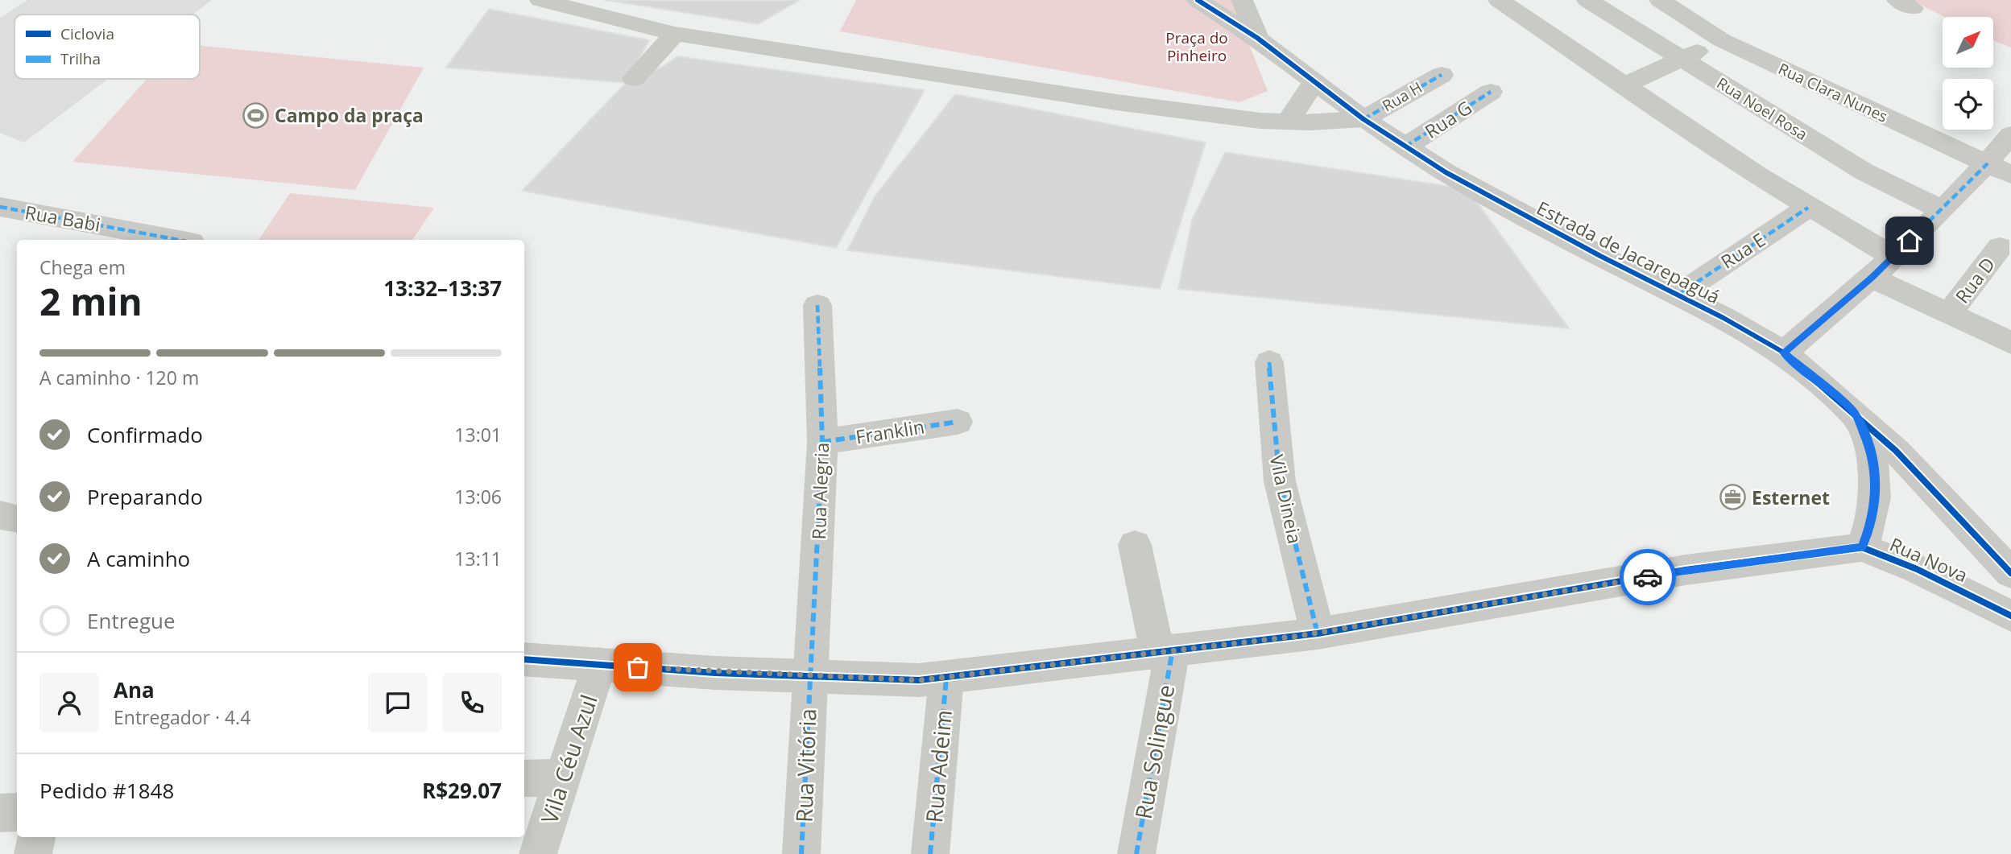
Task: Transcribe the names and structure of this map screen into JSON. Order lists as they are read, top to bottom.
{
  "streets": {
    "street": [
      "Rua Clara Nunes",
      "Rua H",
      "Rua Noel Rosa",
      "Rua G",
      "Rua Babi",
      "Rua E",
      "Estrada de Jacarepaguá",
      "Rua D",
      "Franklin",
      "Rua Alegria",
      "Vila Dineia",
      "Rua Nova",
      "Rua Solingue",
      "Vila Céu Azul",
      "Rua Vitória",
      "Rua Adeim"
    ]
  },
  "crossings": [
    ["Rua H", "Estrada de Jacarepaguá"],
    ["Rua G", "Estrada de Jacarepaguá"],
    ["Rua E", "Estrada de Jacarepaguá"],
    ["Franklin", "Rua Alegria"],
    ["Rua Alegria", "Rua Nova"],
    ["Rua Alegria", "Rua Vitória"],
    ["Vila Dineia", "Rua Nova"],
    ["Rua Nova", "Rua Solingue"],
    ["Rua Nova", "Vila Céu Azul"],
    ["Rua Nova", "Rua Vitória"],
    ["Rua Nova", "Rua Adeim"]
  ],
  "parks": ["Praça do Pinheiro"],
  "places": {
    "sports": ["Campo da praça"],
    "office": ["Esternet"]
  },
  "legend": ["Ciclovia", "Trilha"],
  "north": "top right",
  "page": {
    "heading": ["2 min", "Chega em", "13:32–13:37"],
    "panel": [
      "Ana",
      "Entregador · 4.4",
      "Pedido #1848",
      "R$29.07"
    ],
    "bar": "A caminho · 120 m",
    "list": [
      ["Confirmado", "13:01"],
      ["Preparando", "13:06"],
      ["A caminho", "13:11"],
      "Entregue"
    ]
  }
}
